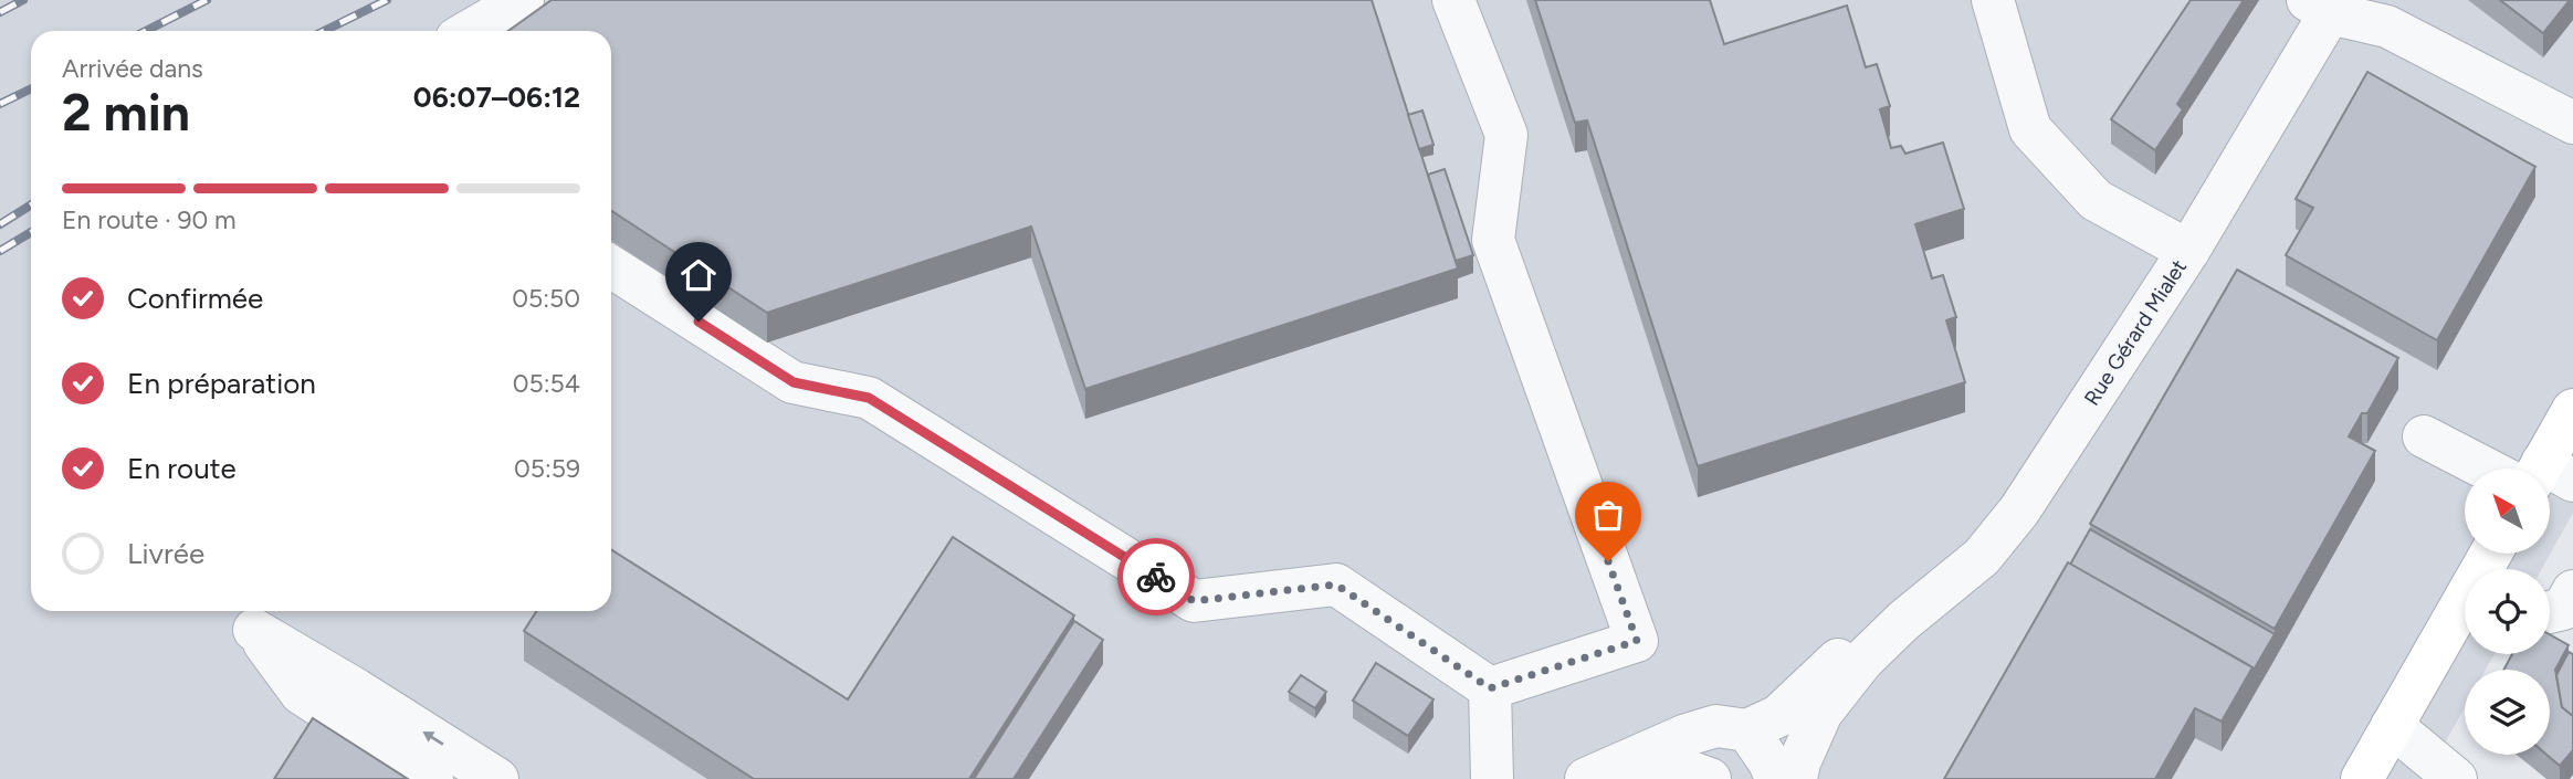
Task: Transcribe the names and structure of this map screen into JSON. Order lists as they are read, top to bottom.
{
  "streets": {
    "street": ["Rue Gérard Mialet"]
  },
  "north": "top left",
  "page": {
    "heading": ["2 min", "Arrivée dans", "06:07–06:12"],
    "bar": "En route · 90 m",
    "list": [
      ["Confirmée", "05:50"],
      ["En préparation", "05:54"],
      ["En route", "05:59"],
      "Livrée"
    ]
  }
}
